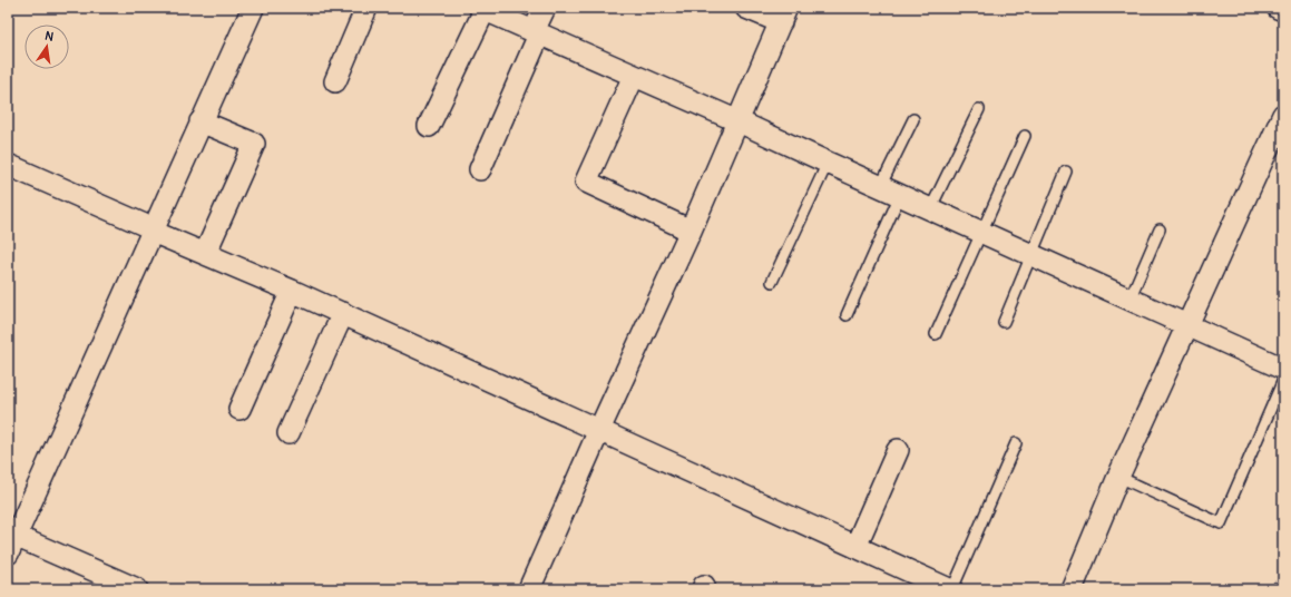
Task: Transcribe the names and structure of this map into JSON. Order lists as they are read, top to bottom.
{
  "north": "top"
}
